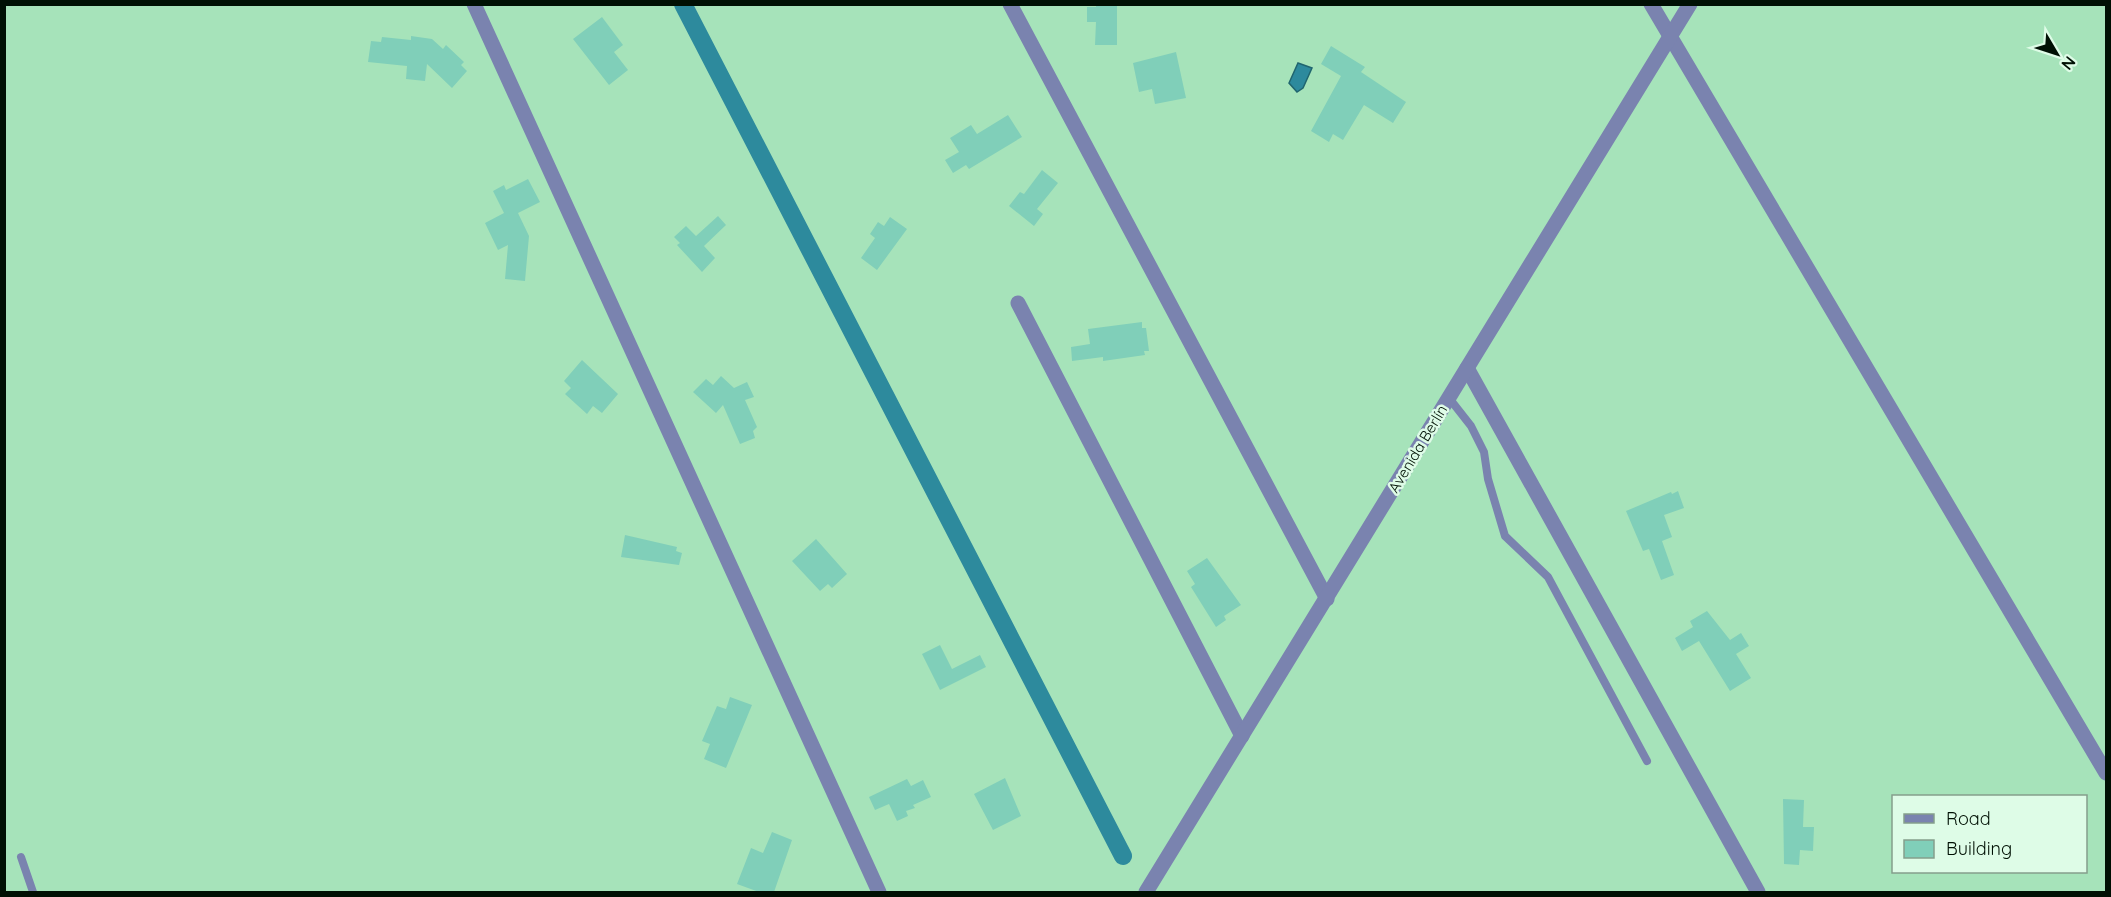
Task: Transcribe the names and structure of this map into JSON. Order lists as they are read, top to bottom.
{
  "streets": {
    "street": ["Avenida Berlín"]
  },
  "legend": ["Road", "Building"],
  "north": "bottom right"
}
